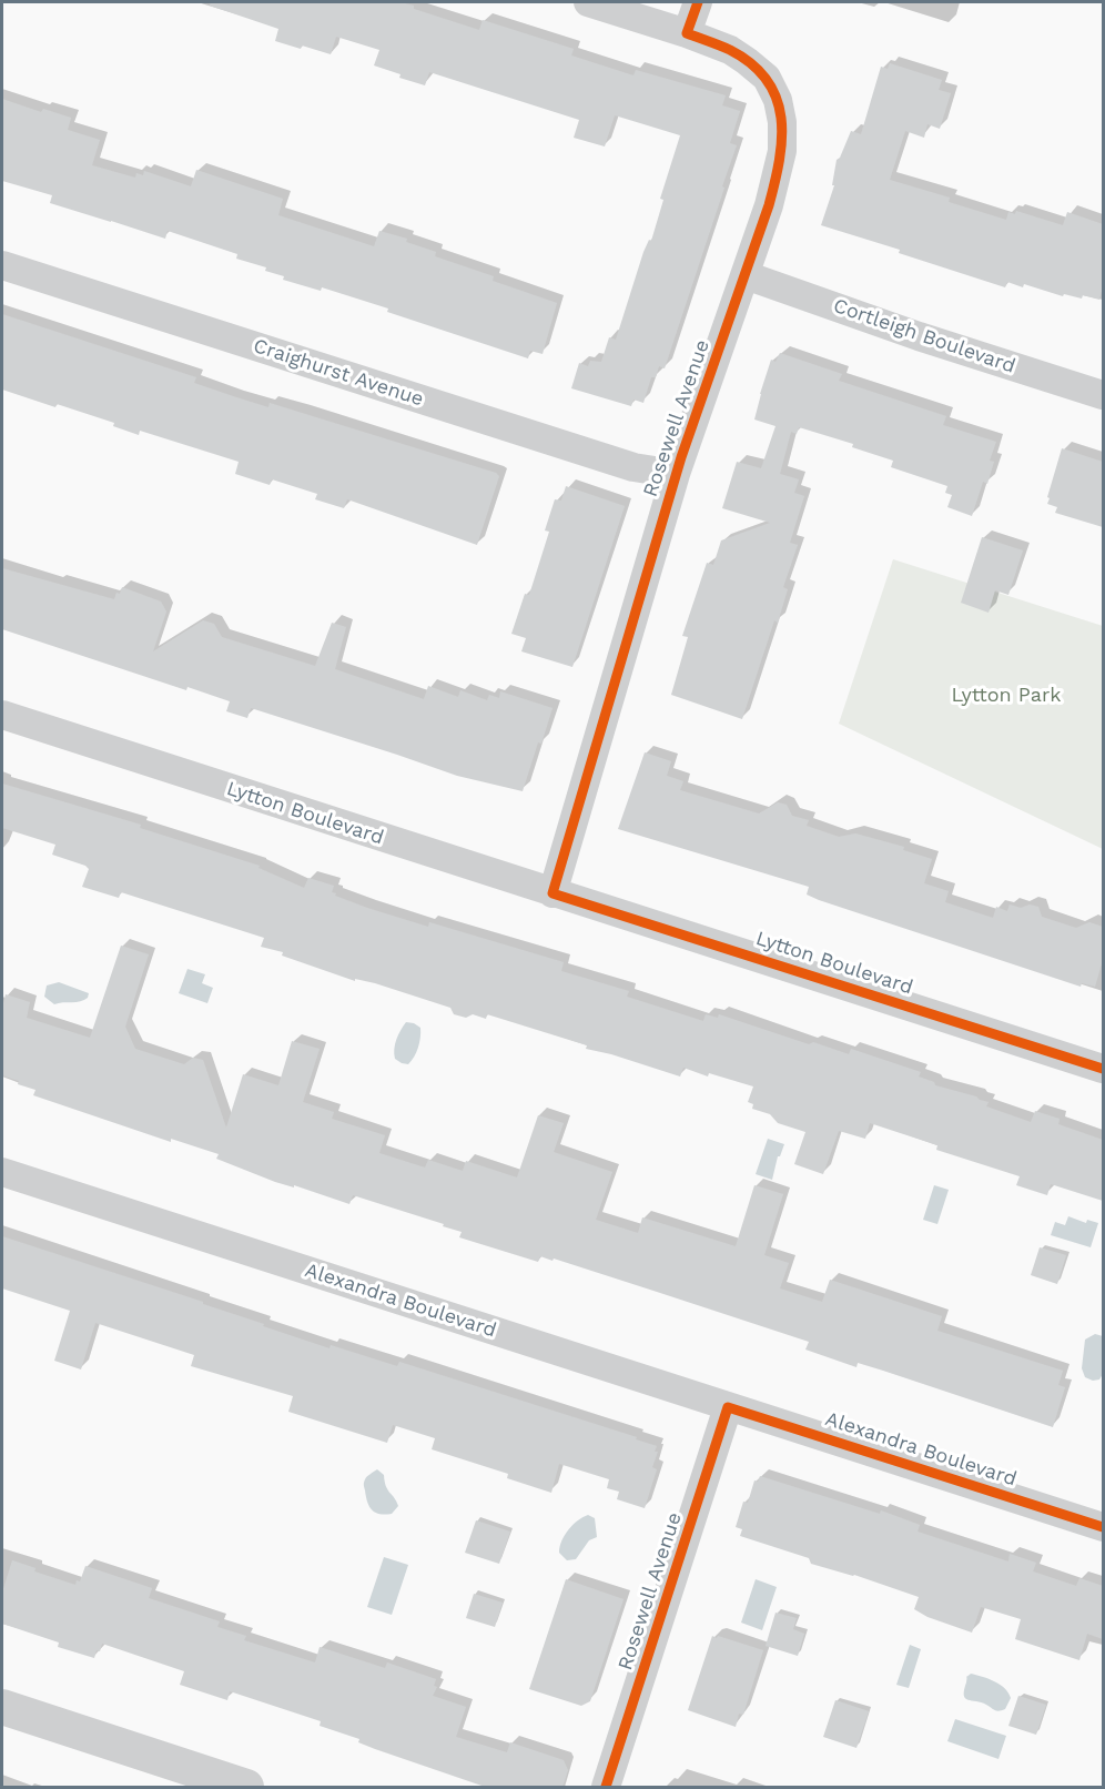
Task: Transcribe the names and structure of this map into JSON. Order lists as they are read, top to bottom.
{
  "streets": {
    "street": [
      "Cortleigh Boulevard",
      "Craighurst Avenue",
      "Rosewell Avenue",
      "Lytton Boulevard",
      "Alexandra Boulevard"
    ]
  },
  "crossings": [
    ["Cortleigh Boulevard", "Rosewell Avenue"],
    ["Craighurst Avenue", "Rosewell Avenue"],
    ["Rosewell Avenue", "Lytton Boulevard"],
    ["Rosewell Avenue", "Alexandra Boulevard"]
  ],
  "parks": ["Lytton Park"]
}
